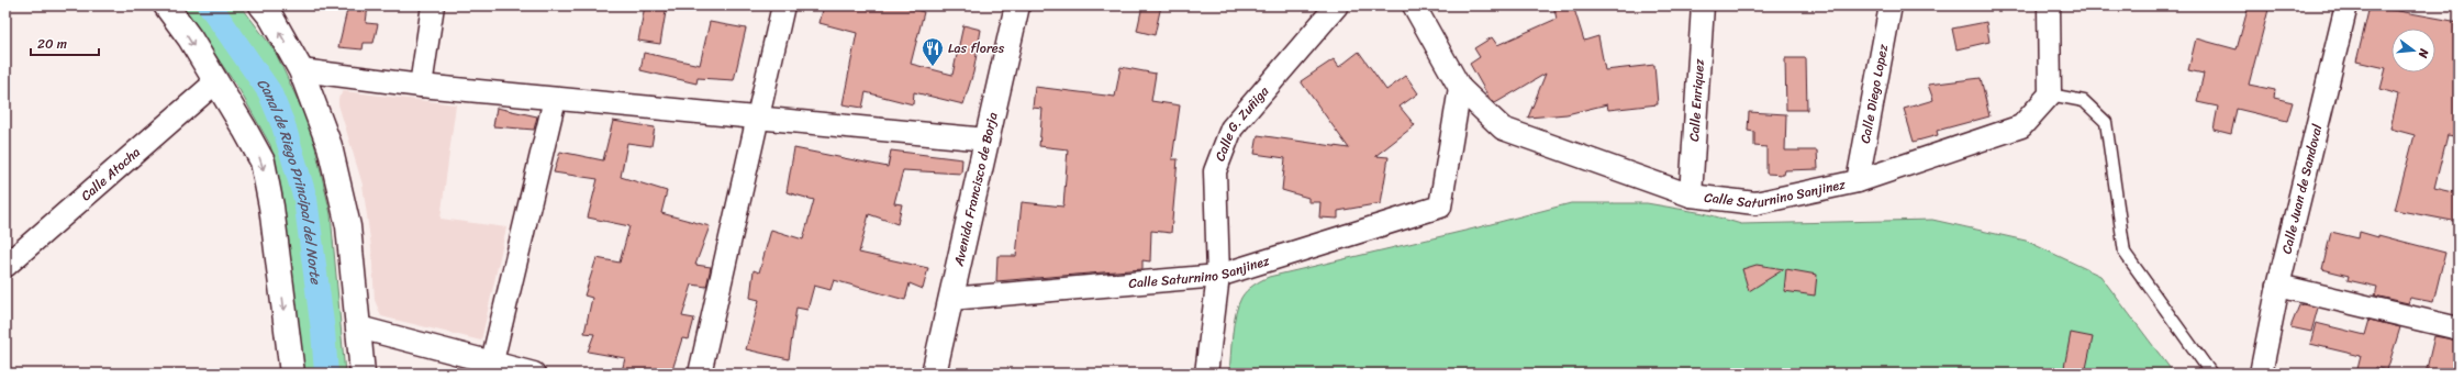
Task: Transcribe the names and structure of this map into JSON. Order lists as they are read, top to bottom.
{
  "streets": {
    "street": [
      "Calle Diego Lopez",
      "Calle Enriquez",
      "Calle G. Zuñiga",
      "Calle Atocha",
      "Avenida Francisco de Borja",
      "Calle Juan de Sandoval",
      "Calle Saturnino Sanjinez"
    ]
  },
  "crossings": [
    ["Calle Diego Lopez", "Calle Saturnino Sanjinez"],
    ["Calle Enriquez", "Calle Saturnino Sanjinez"],
    ["Calle G. Zuñiga", "Calle Saturnino Sanjinez"],
    ["Avenida Francisco de Borja", "Calle Saturnino Sanjinez"]
  ],
  "water": ["Canal de Riego Principal del Norte"],
  "places": {
    "restaurant": ["Las flores"]
  },
  "scale_bar": "20 m",
  "north": "right"
}
